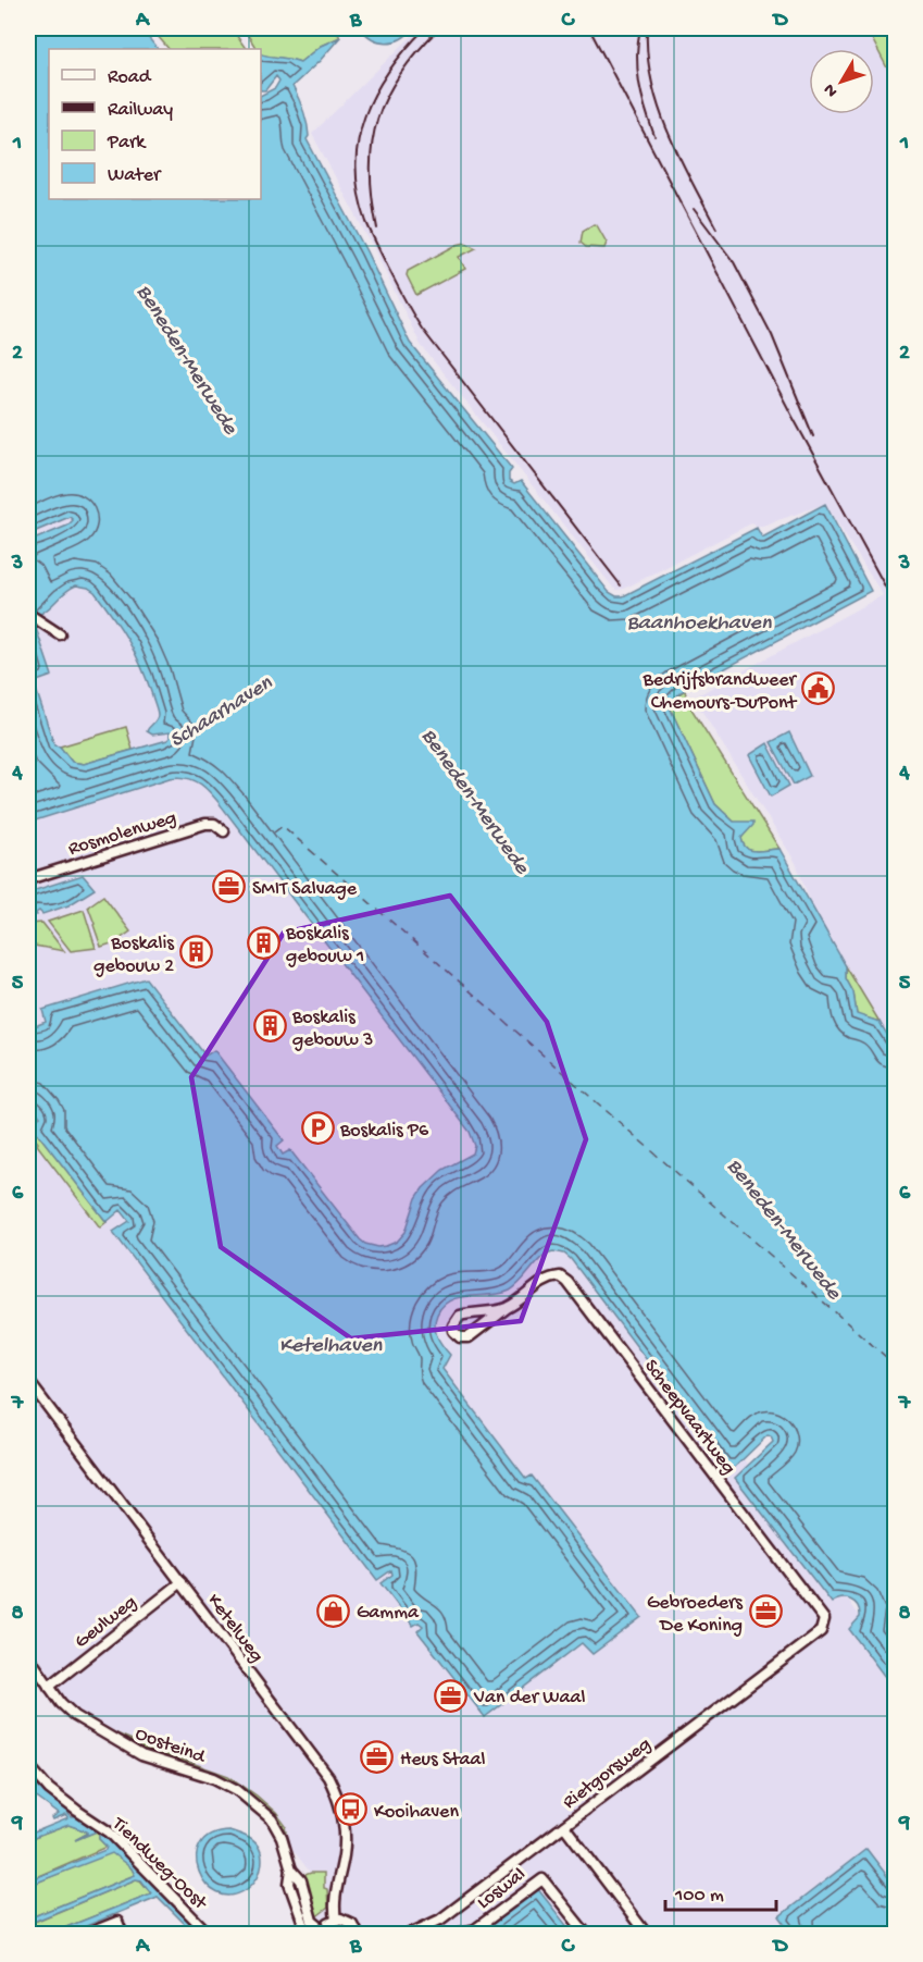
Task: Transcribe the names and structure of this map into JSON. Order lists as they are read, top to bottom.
{
  "streets": {
    "street": [
      "Rosmolenweg",
      "Scheepvaartweg",
      "Geulweg",
      "Ketelweg",
      "Oosteind",
      "Rietgorsweg",
      "Tiendweg-Oost",
      "Loswal"
    ]
  },
  "crossings": [
    ["Scheepvaartweg", "Rietgorsweg"],
    ["Geulweg", "Ketelweg"],
    ["Geulweg", "Oosteind"]
  ],
  "water": [
    "Beneden-Merwede",
    "Baanhoekhaven",
    "Schaarhaven",
    "Ketelhaven"
  ],
  "places": {
    "public building": ["Bedrijfsbrandweer Chemours-DuPont"],
    "office": [
      "SMIT Salvage",
      "Gebroeders De Koning",
      "Van der Waal",
      "Heus Staal"
    ],
    "building": ["Boskalis gebouw 1", "Boskalis gebouw 2", "Boskalis gebouw 3"],
    "parking": ["Boskalis P6"],
    "shop": ["Gamma"],
    "bus stop": ["Kooihaven"]
  },
  "legend": [
    "Road",
    "Railway",
    "Park",
    "Water"
  ],
  "scale_bar": "100 m",
  "north": "bottom left",
  "grid": {
    "columns": [
      "A",
      "B",
      "C",
      "D"
    ],
    "rows": [
      "1",
      "2",
      "3",
      "4",
      "5",
      "6",
      "7",
      "8",
      "9"
    ]
  }
}
